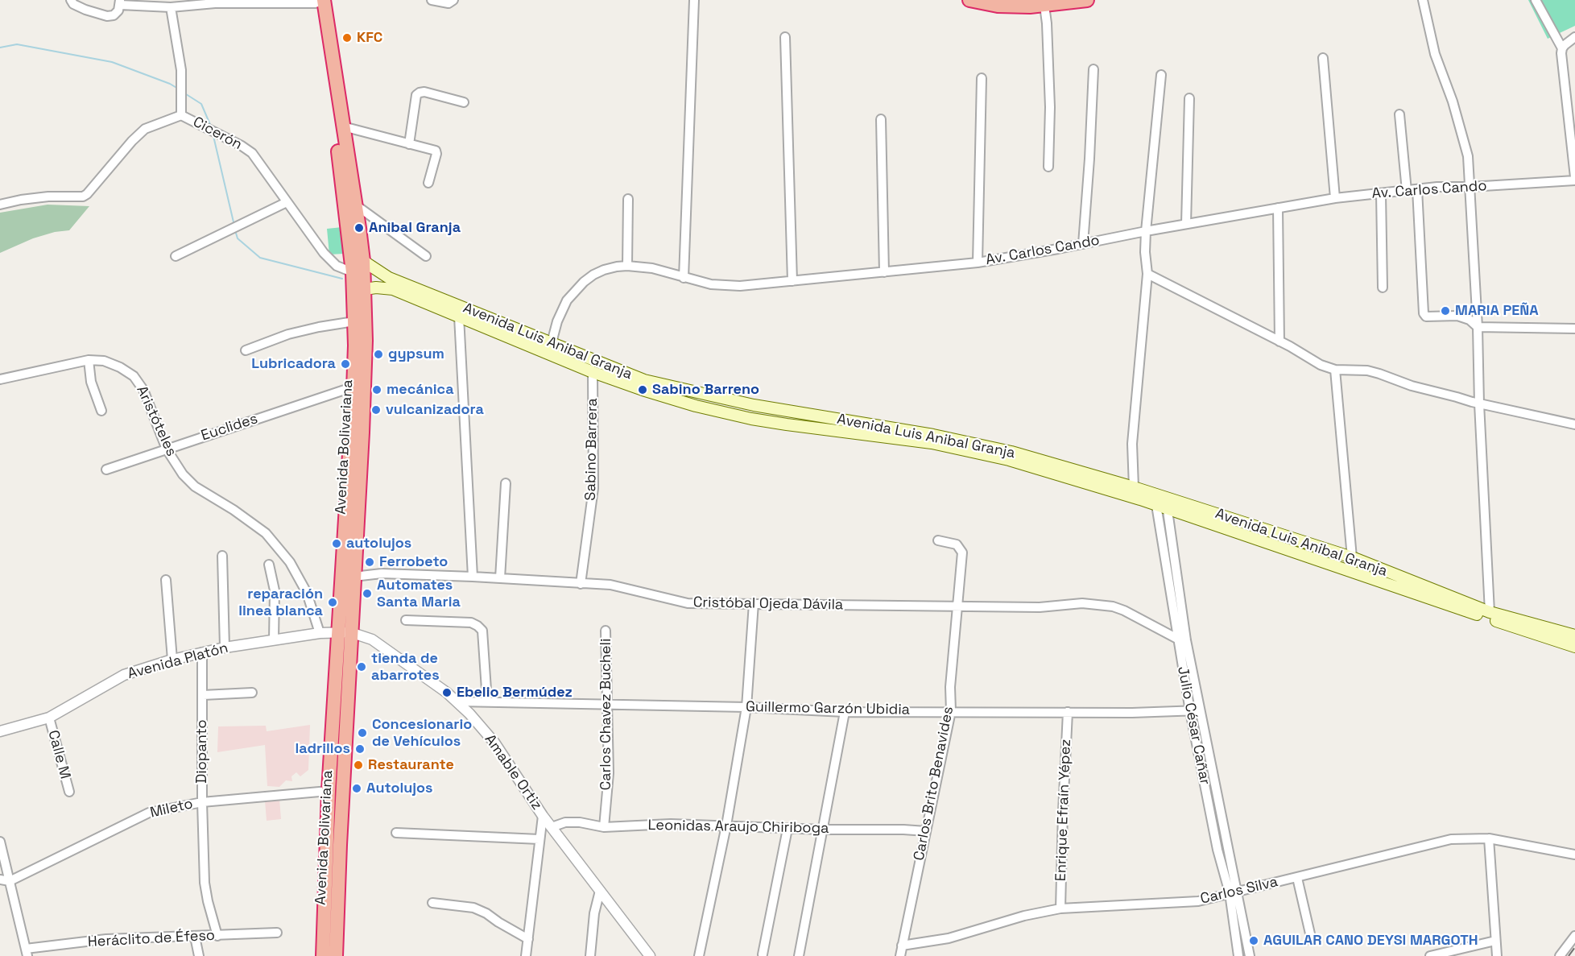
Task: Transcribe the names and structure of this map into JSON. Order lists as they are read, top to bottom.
{
  "streets": {
    "highway": ["Avenida Bolivariana"],
    "main road": ["Avenida Luis Anibal Granja"],
    "street": [
      "Cicerón",
      "Av. Carlos Cando",
      "Aristóteles",
      "Euclides",
      "Sabino Barrera",
      "Cristóbal Ojeda Dávila",
      "Avenida Platón",
      "Guillermo Garzón Ubidia",
      "Carlos Chavez Bucheli",
      "Julio César Cañar",
      "Diopanto",
      "Calle M",
      "Amable Ortiz",
      "Carlos Brito Benavides",
      "Mileto",
      "Enrique Efraín Yépez",
      "Leonidas Araujo Chiriboga",
      "Carlos Silva",
      "Heráclito de Éfeso"
    ]
  },
  "crossings": [
    ["Cicerón", "Avenida Bolivariana"],
    ["Av. Carlos Cando", "Avenida Luis Anibal Granja"],
    ["Avenida Luis Anibal Granja", "Avenida Bolivariana"],
    ["Avenida Luis Anibal Granja", "Sabino Barrera"],
    ["Avenida Luis Anibal Granja", "Julio César Cañar"],
    ["Aristóteles", "Euclides"],
    ["Aristóteles", "Avenida Platón"],
    ["Euclides", "Avenida Bolivariana"],
    ["Avenida Bolivariana", "Cristóbal Ojeda Dávila"],
    ["Avenida Bolivariana", "Avenida Platón"],
    ["Avenida Bolivariana", "Amable Ortiz"],
    ["Avenida Bolivariana", "Mileto"],
    ["Sabino Barrera", "Cristóbal Ojeda Dávila"],
    ["Cristóbal Ojeda Dávila", "Julio César Cañar"],
    ["Cristóbal Ojeda Dávila", "Carlos Brito Benavides"],
    ["Avenida Platón", "Diopanto"],
    ["Avenida Platón", "Calle M"],
    ["Avenida Platón", "Amable Ortiz"],
    ["Guillermo Garzón Ubidia", "Carlos Chavez Bucheli"],
    ["Guillermo Garzón Ubidia", "Julio César Cañar"],
    ["Guillermo Garzón Ubidia", "Amable Ortiz"],
    ["Guillermo Garzón Ubidia", "Carlos Brito Benavides"],
    ["Guillermo Garzón Ubidia", "Enrique Efraín Yépez"],
    ["Carlos Chavez Bucheli", "Leonidas Araujo Chiriboga"],
    ["Julio César Cañar", "Carlos Silva"],
    ["Diopanto", "Mileto"],
    ["Diopanto", "Heráclito de Éfeso"],
    ["Amable Ortiz", "Leonidas Araujo Chiriboga"],
    ["Carlos Brito Benavides", "Leonidas Araujo Chiriboga"],
    ["Carlos Brito Benavides", "Carlos Silva"],
    ["Enrique Efraín Yépez", "Carlos Silva"]
  ],
  "places": [
    "KFC",
    "Anibal Granja",
    "MARIA PEÑA",
    "gypsum",
    "Lubricadora",
    "mecánica",
    "Sabino Barreno",
    "vulcanizadora",
    "autolujos",
    "Ferrobeto",
    "Automates Santa Maria",
    "reparación linea blanca",
    "tienda de abarrotes",
    "Ebelio Bermúdez",
    "Concesionario de Vehículos",
    "ladrillos",
    "Restaurante",
    "Autolujos",
    "AGUILAR CANO DEYSI MARGOTH"
  ]
}
